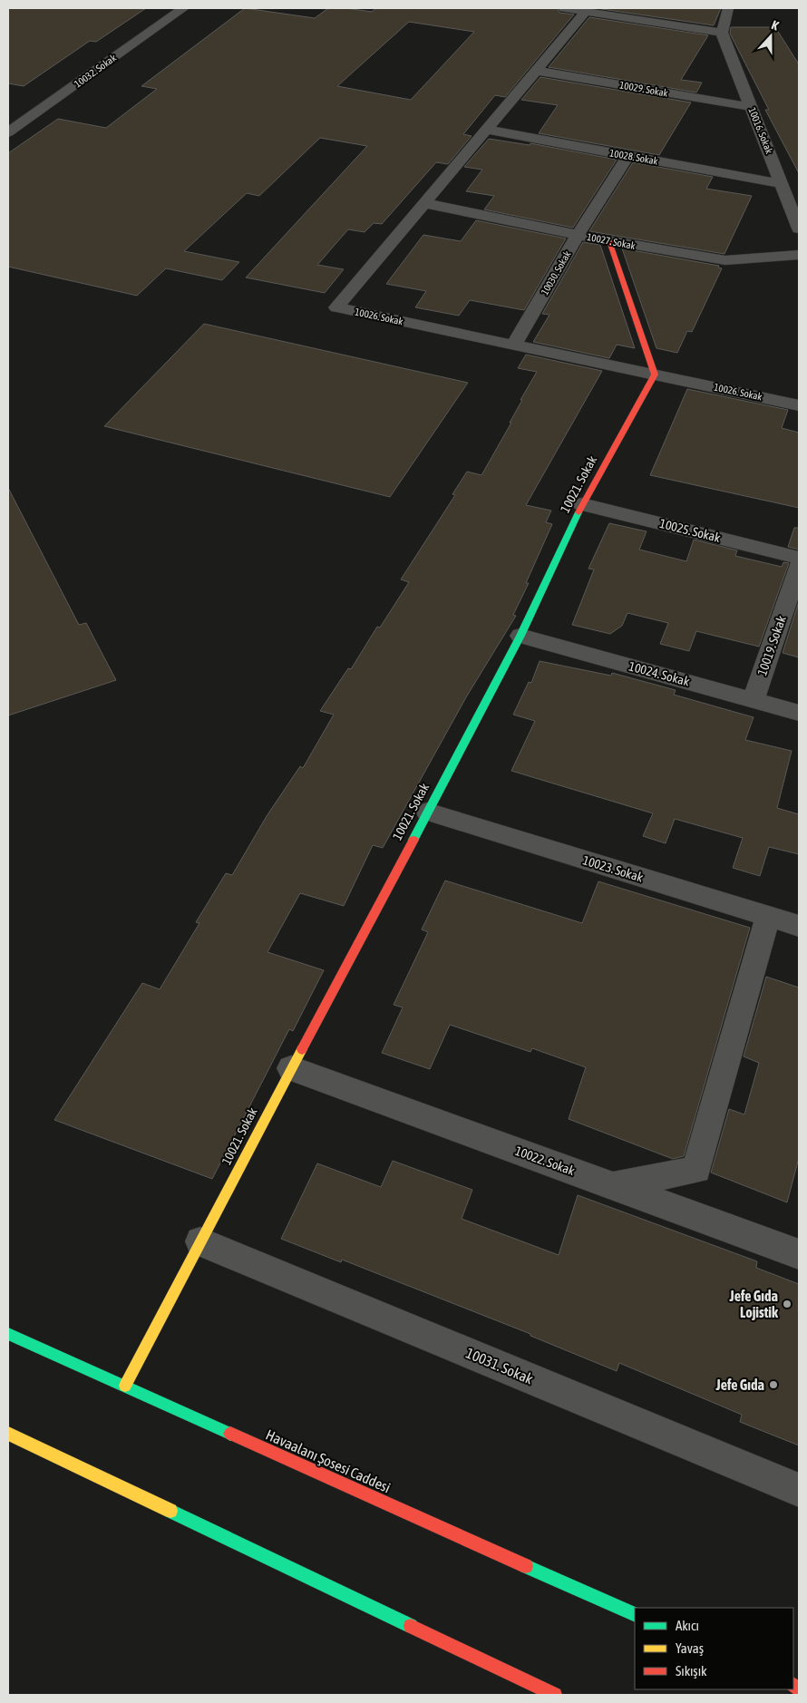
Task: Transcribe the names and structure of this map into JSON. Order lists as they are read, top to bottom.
{
  "streets": {
    "street": [
      "10032. Sokak",
      "10029. Sokak",
      "10016. Sokak",
      "10028. Sokak",
      "10027. Sokak",
      "10030. Sokak",
      "10026. Sokak",
      "10021. Sokak",
      "10025. Sokak",
      "10019. Sokak",
      "10024. Sokak",
      "10023. Sokak",
      "10022. Sokak",
      "10031. Sokak",
      "Havaalanı Şosesi Caddesi"
    ]
  },
  "crossings": [
    ["10029. Sokak", "10016. Sokak"],
    ["10029. Sokak", "10026. Sokak"],
    ["10016. Sokak", "10028. Sokak"],
    ["10028. Sokak", "10030. Sokak"],
    ["10028. Sokak", "10026. Sokak"],
    ["10027. Sokak", "10030. Sokak"],
    ["10027. Sokak", "10026. Sokak"],
    ["10030. Sokak", "10026. Sokak"],
    ["10026. Sokak", "10021. Sokak"],
    ["10021. Sokak", "10025. Sokak"],
    ["10021. Sokak", "10024. Sokak"],
    ["10021. Sokak", "10023. Sokak"],
    ["10021. Sokak", "10022. Sokak"],
    ["10021. Sokak", "10031. Sokak"],
    ["10021. Sokak", "Havaalanı Şosesi Caddesi"],
    ["10019. Sokak", "10024. Sokak"]
  ],
  "places": ["Jefe Gıda Lojistik", "Jefe Gıda"],
  "legend": ["Akıcı", "Yavaş", "Sıkışık"],
  "north": "top"
}
